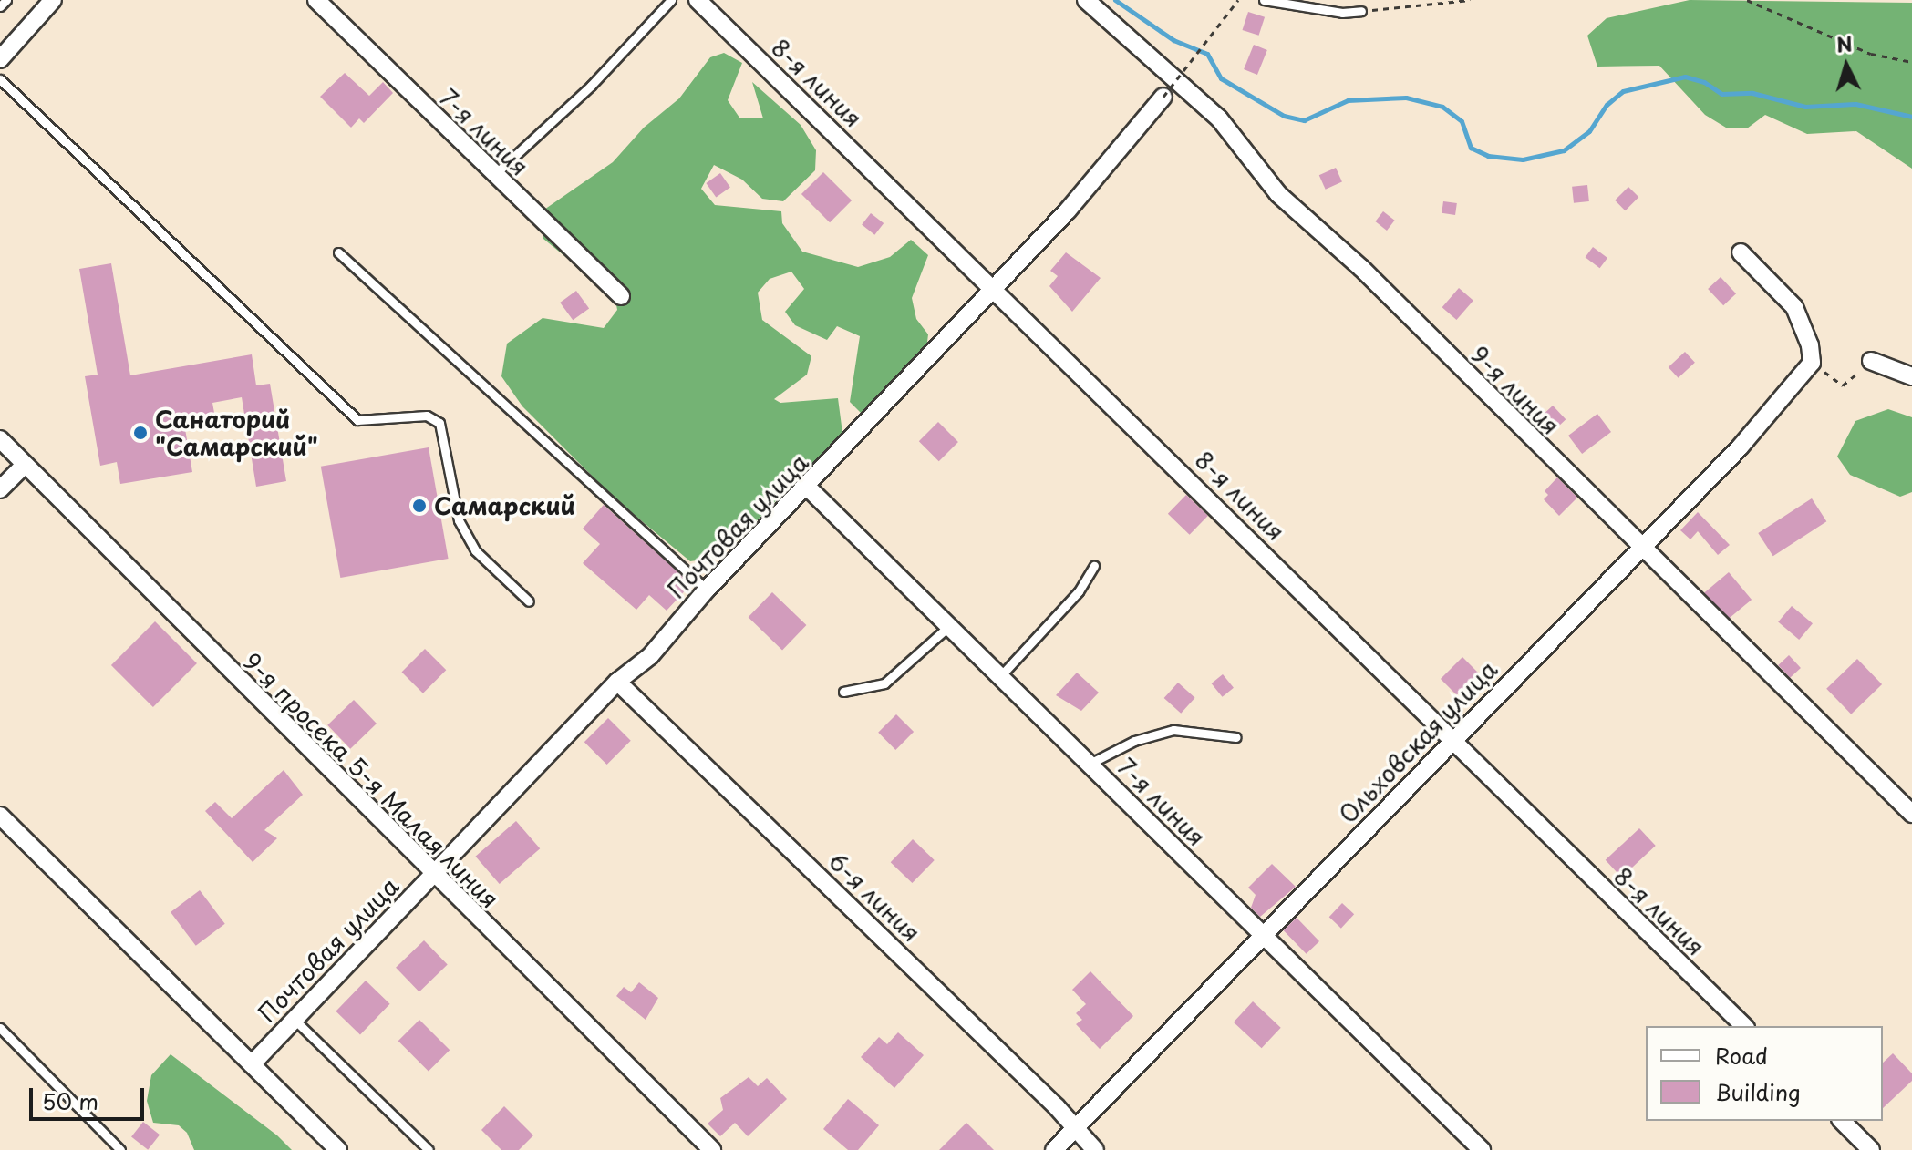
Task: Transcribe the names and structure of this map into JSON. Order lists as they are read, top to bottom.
{
  "streets": {
    "street": [
      "8-я линия",
      "7-я линия",
      "9-я линия",
      "Почтовая улица",
      "Ольховская улица",
      "9-я просека 5-я Малая линия",
      "6-я линия"
    ]
  },
  "crossings": [
    ["8-я линия", "Почтовая улица"],
    ["8-я линия", "Ольховская улица"],
    ["7-я линия", "Почтовая улица"],
    ["7-я линия", "Ольховская улица"],
    ["9-я линия", "Ольховская улица"],
    ["Почтовая улица", "9-я просека 5-я Малая линия"],
    ["Почтовая улица", "6-я линия"],
    ["Ольховская улица", "6-я линия"]
  ],
  "places": ["Санаторий \"Самарский\"", "Самарский"],
  "legend": ["Road", "Building"],
  "scale_bar": "50 m",
  "north": "top"
}
